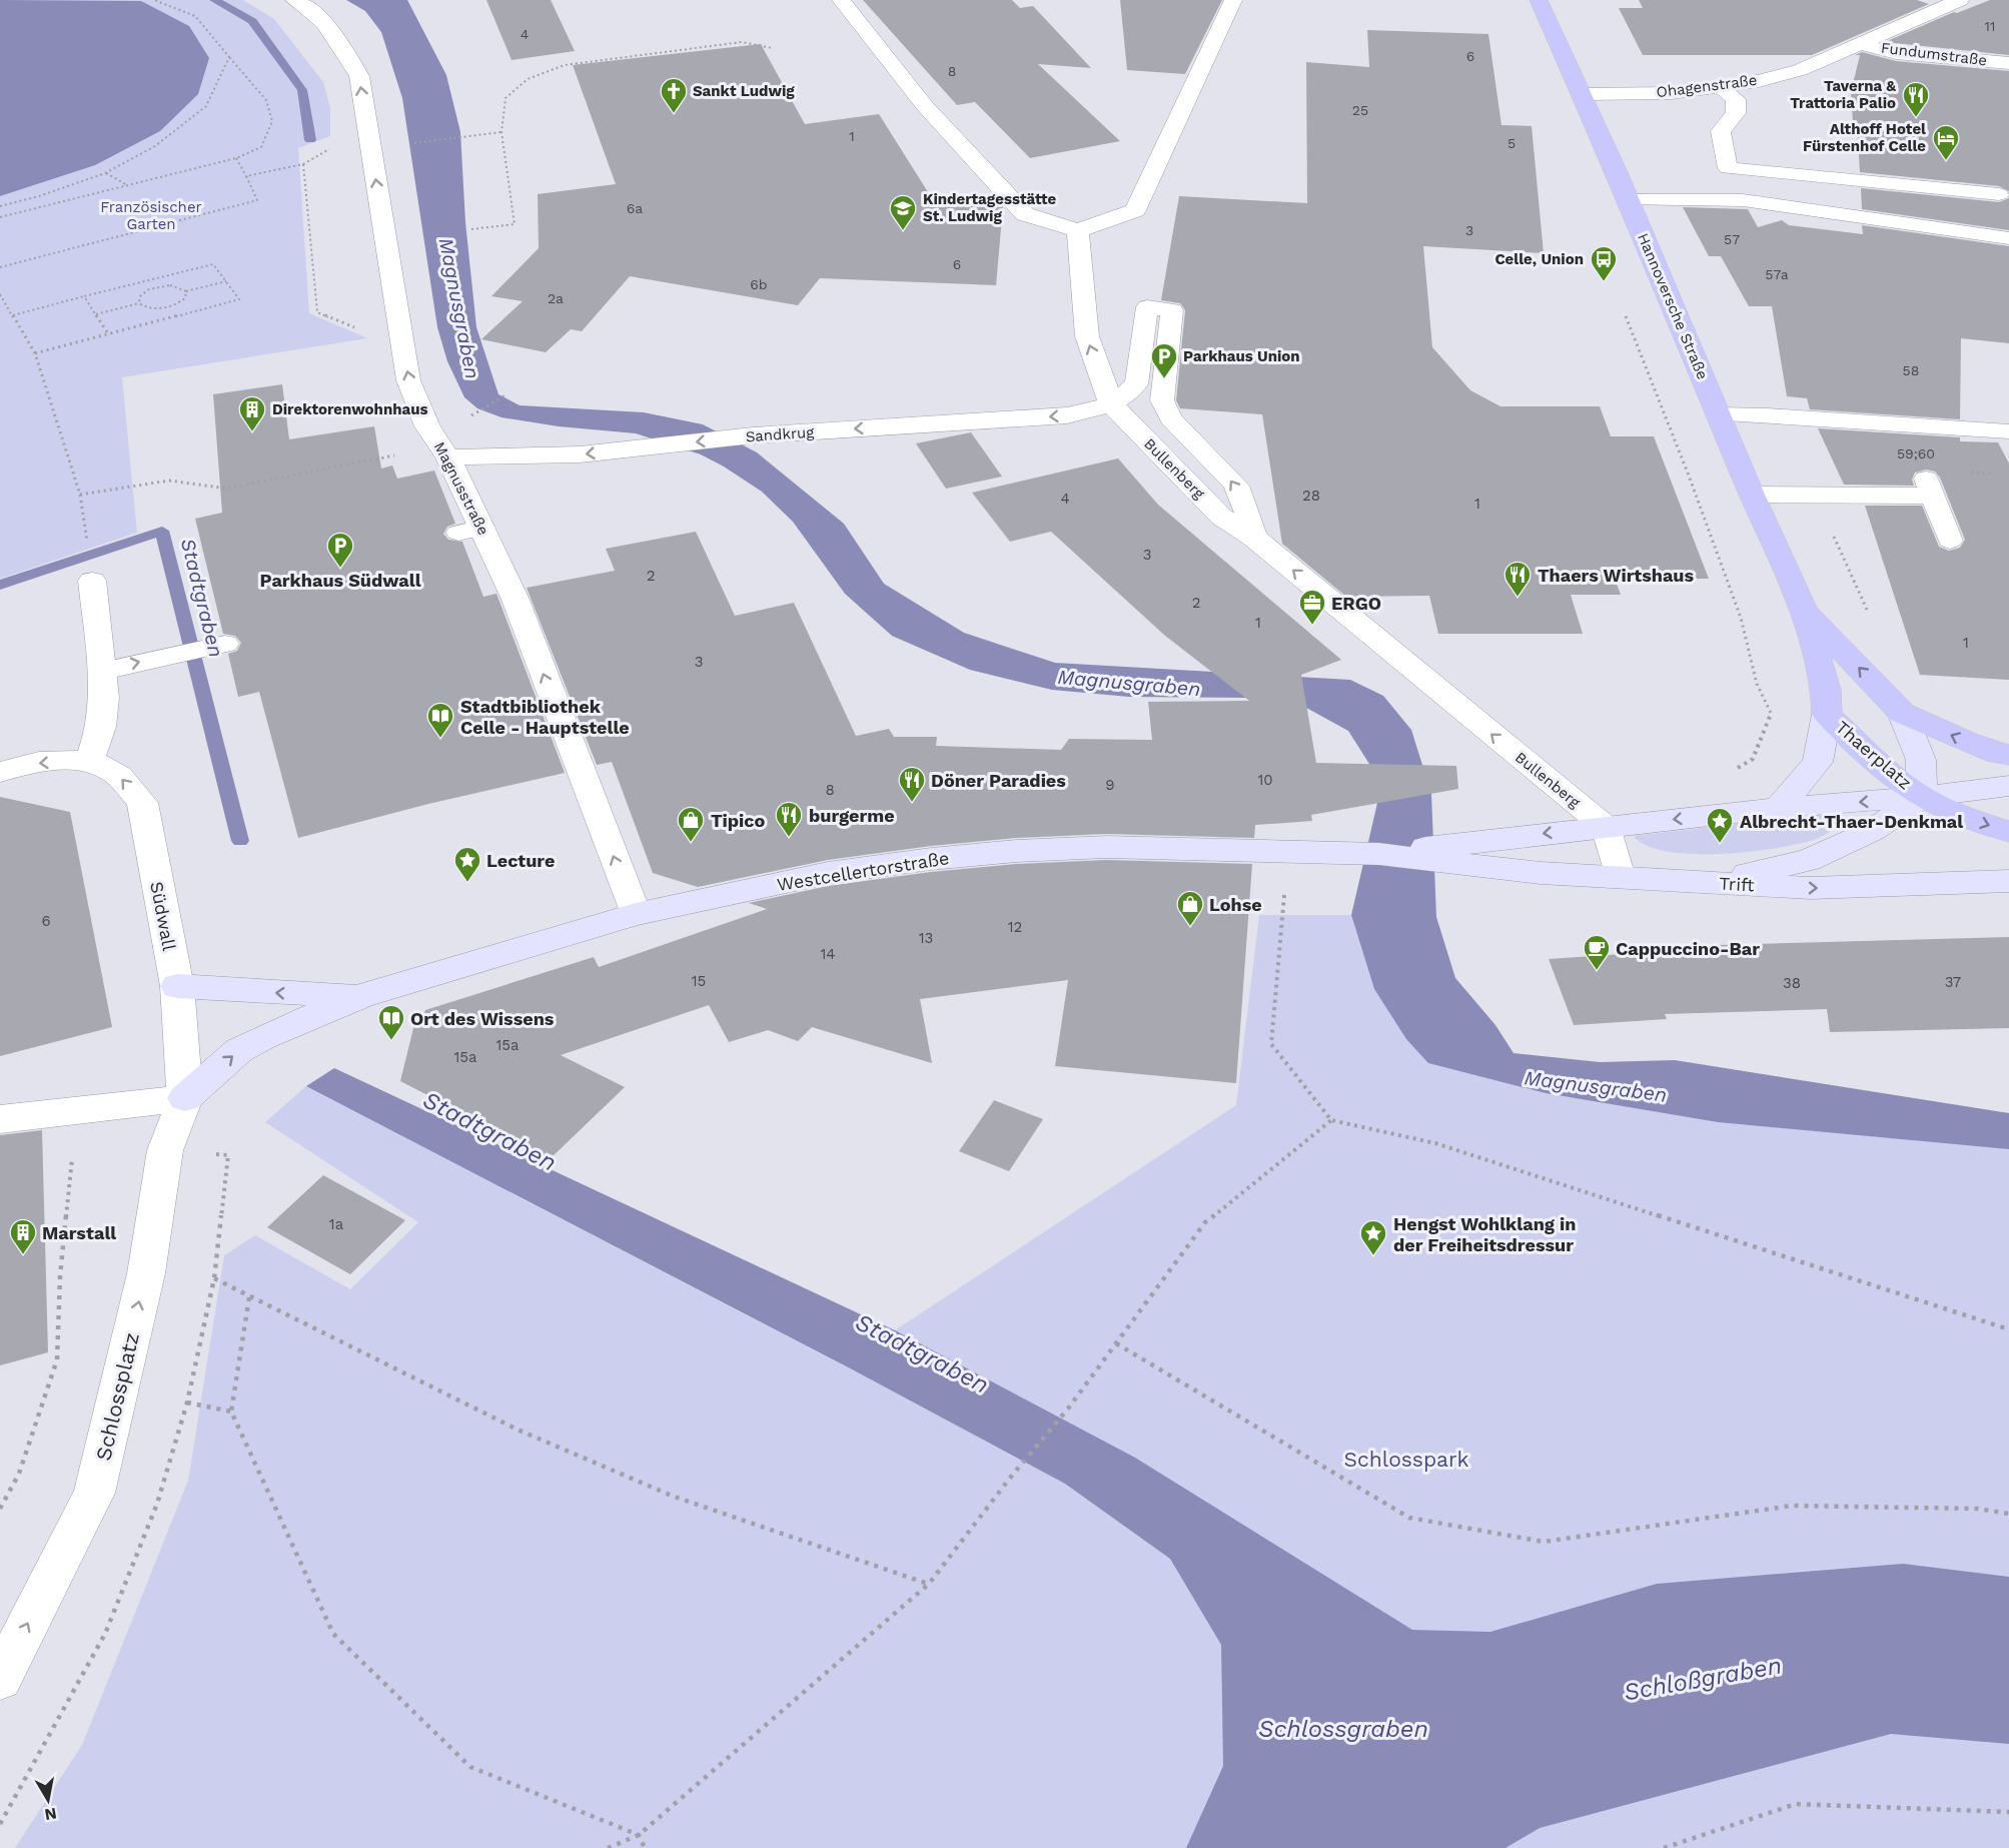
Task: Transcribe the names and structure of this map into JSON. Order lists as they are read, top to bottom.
{
  "streets": {
    "main road": ["Hannoversche Straße", "Thaerplatz"],
    "street": [
      "Fundumstraße",
      "Ohagenstraße",
      "Sandkrug",
      "Bullenberg",
      "Magnusstraße",
      "Westcellertorstraße",
      "Trift",
      "Südwall",
      "Schlossplatz"
    ]
  },
  "crossings": [
    ["Fundumstraße", "Ohagenstraße"],
    ["Ohagenstraße", "Hannoversche Straße"],
    ["Hannoversche Straße", "Thaerplatz"],
    ["Sandkrug", "Bullenberg"],
    ["Sandkrug", "Magnusstraße"],
    ["Bullenberg", "Thaerplatz"],
    ["Magnusstraße", "Westcellertorstraße"],
    ["Thaerplatz", "Westcellertorstraße"],
    ["Thaerplatz", "Trift"],
    ["Westcellertorstraße", "Trift"],
    ["Südwall", "Schlossplatz"]
  ],
  "one_way": [
    "Sandkrug",
    "Bullenberg",
    "Magnusstraße",
    "Trift",
    "Südwall",
    "Schlossplatz"
  ],
  "water": [
    "Magnusgraben",
    "Stadtgraben",
    "Schloßgraben",
    "Schlossgraben"
  ],
  "parks": ["Französischer Garten", "Schlosspark"],
  "places": {
    "church": ["Sankt Ludwig"],
    "restaurant": [
      "Taverna & Trattoria Palio",
      "Thaers Wirtshaus",
      "Döner Paradies",
      "burgerme"
    ],
    "hotel": ["Althoff Hotel Fürstenhof Celle"],
    "school or university": ["Kindertagesstätte St. Ludwig"],
    "bus stop": ["Celle, Union"],
    "parking": ["Parkhaus Union", "Parkhaus Südwall"],
    "building": ["Direktorenwohnhaus", "Marstall"],
    "office": ["ERGO"],
    "library": ["Stadtbibliothek Celle - Hauptstelle", "Ort des Wissens"],
    "shop": ["Tipico", "Lohse"],
    "place": ["Albrecht-Thaer-Denkmal", "Lecture", "Hengst Wohlklang in der Freiheitsdressur"],
    "cafe": ["Cappuccino-Bar"]
  },
  "house_numbers": [
    "11",
    "4",
    "6",
    "8",
    "25",
    "1",
    "5",
    "6a",
    "3",
    "57",
    "6",
    "57a",
    "6b",
    "2a",
    "58",
    "59;60",
    "28",
    "4",
    "1",
    "3",
    "2",
    "2",
    "1",
    "1",
    "3",
    "10",
    "9",
    "8",
    "6",
    "12",
    "13",
    "14",
    "15",
    "37",
    "38",
    "15a",
    "15a",
    "1a"
  ],
  "north": "bottom"
}
